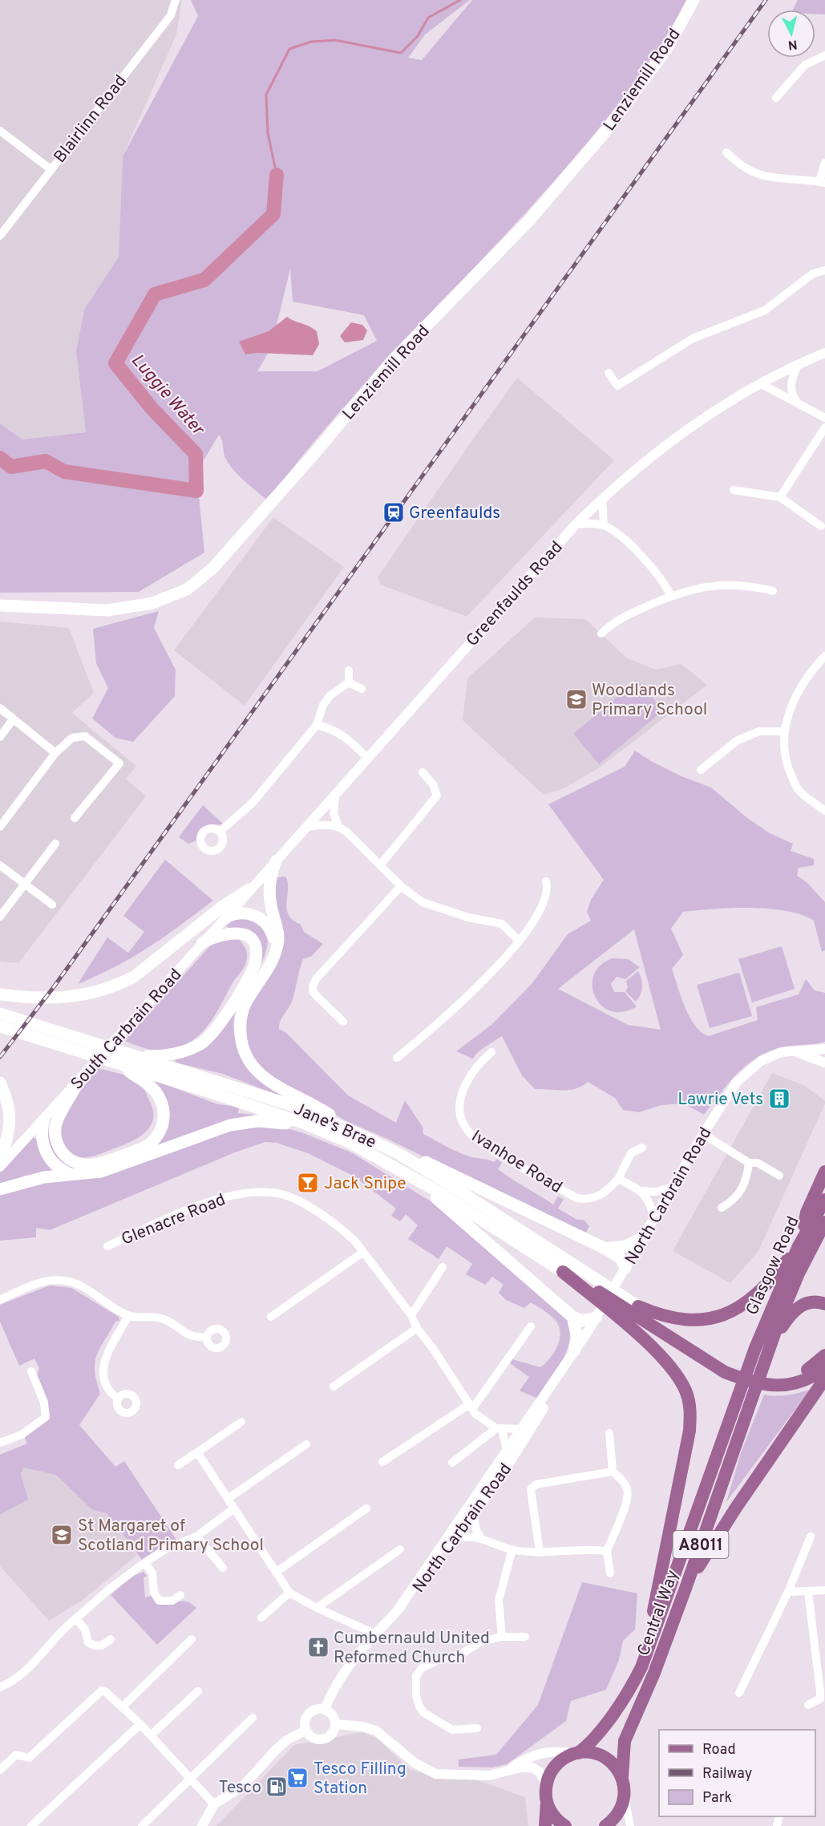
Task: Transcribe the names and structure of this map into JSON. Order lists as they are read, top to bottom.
{
  "streets": {
    "main road": [
      "Lenziemill Road",
      "Jane's Brae",
      "Glasgow Road",
      "A8011",
      "Central Way"
    ],
    "street": [
      "Blairlinn Road",
      "Greenfaulds Road",
      "South Carbrain Road",
      "Ivanhoe Road",
      "North Carbrain Road",
      "Glenacre Road"
    ]
  },
  "crossings": [
    ["Greenfaulds Road", "South Carbrain Road"],
    ["Glasgow Road", "Central Way"]
  ],
  "water": ["Luggie Water"],
  "places": {
    "station": ["Greenfaulds"],
    "school or university": ["Woodlands Primary School", "St Margaret of Scotland Primary School"],
    "building": ["Lawrie Vets"],
    "bar": ["Jack Snipe"],
    "church": ["Cumbernauld United Reformed Church"],
    "supermarket": ["Tesco Filling Station"],
    "fuel station": ["Tesco"]
  },
  "legend": ["Road", "Railway", "Park"],
  "north": "bottom"
}
